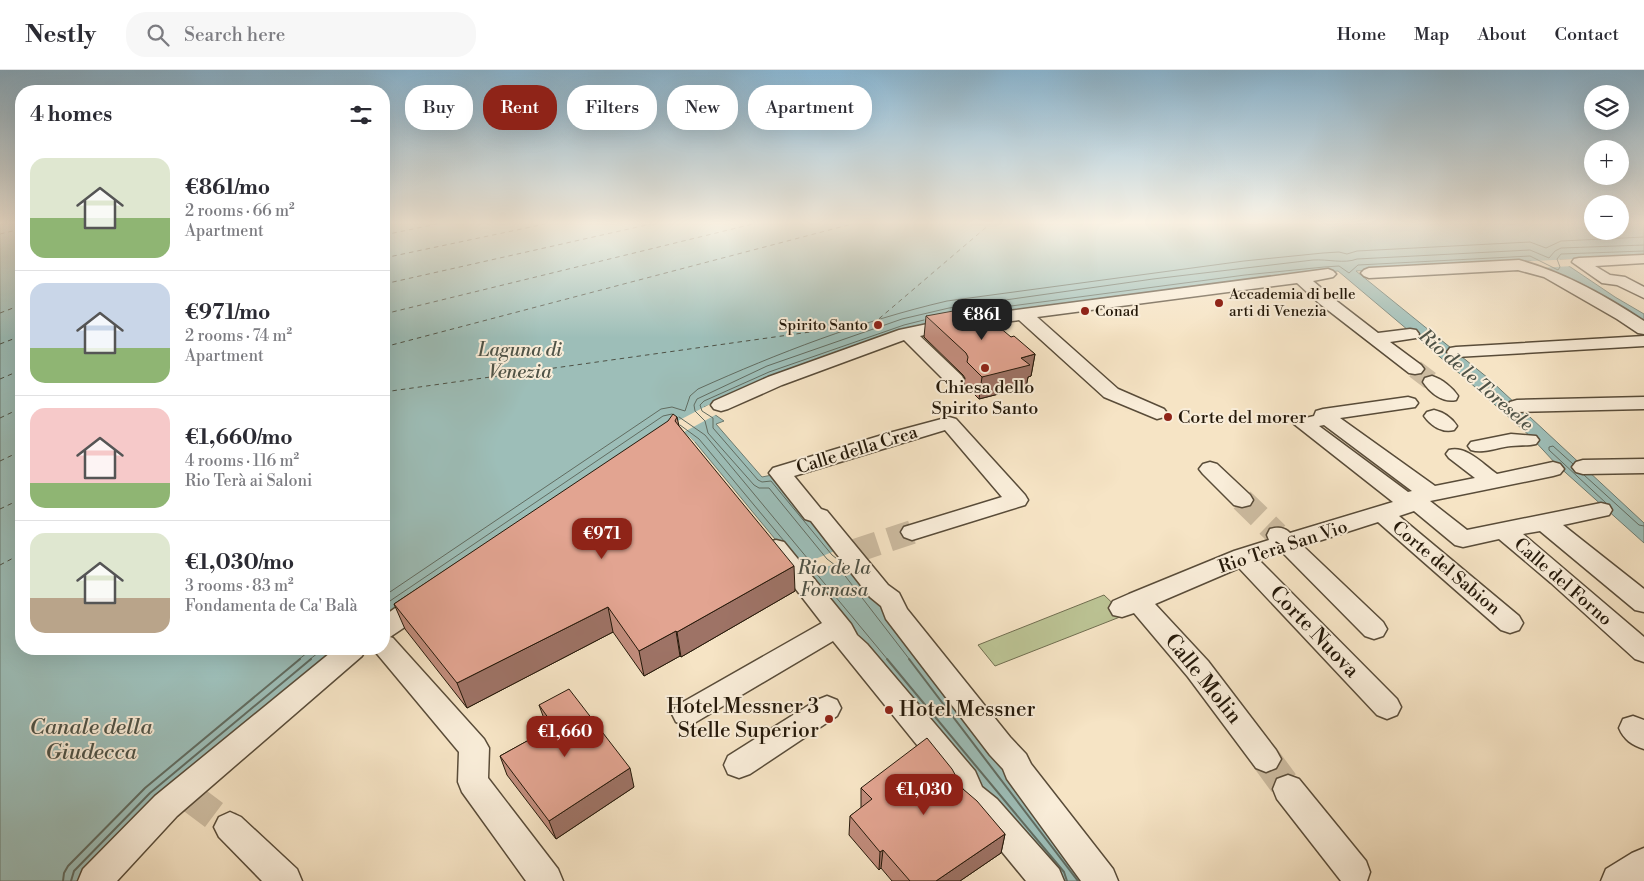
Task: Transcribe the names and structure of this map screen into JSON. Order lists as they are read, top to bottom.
{
  "streets": {
    "street": [
      "Calle della Crea",
      "Rio Terà San Vio",
      "Corte del Sabion",
      "Calle del Forno",
      "Corte Nuova",
      "Calle Molin"
    ]
  },
  "crossings": [
    ["Rio Terà San Vio", "Corte del Sabion"],
    ["Rio Terà San Vio", "Corte Nuova"],
    ["Rio Terà San Vio", "Calle Molin"]
  ],
  "water": [
    "Laguna di Venezia",
    "Rio de le Toresele",
    "Rio de la Fornasa",
    "Canale della Giudecca"
  ],
  "places": [
    "Accademia di belle arti di Venezia",
    "Conad",
    "Spirito Santo",
    "Chiesa dello Spirito Santo",
    "Corte del morer",
    "Hotel Messner",
    "Hotel Messner 3 Stelle Superior"
  ],
  "page": {
    "header": "Nestly",
    "search": "Search here",
    "nav": [
      "Home",
      "Map",
      "About",
      "Contact"
    ],
    "map_buttons": ["+", "−"],
    "chip": [
      "Buy",
      "Rent",
      "Filters",
      "New",
      "Apartment"
    ],
    "heading": "4 homes",
    "list": [
      {
        "name": "€861/mo",
        "note": "2 rooms · 66 m² · Apartment"
      },
      {
        "name": "€971/mo",
        "note": "2 rooms · 74 m² · Apartment"
      },
      {
        "name": "€1,660/mo",
        "note": "4 rooms · 116 m² · Rio Terà ai Saloni"
      },
      {
        "name": "€1,030/mo",
        "note": "3 rooms · 83 m² · Fondamenta de Ca' Balà"
      }
    ],
    "price": [
      "€861",
      "€971",
      "€1,660",
      "€1,030"
    ]
  }
}
